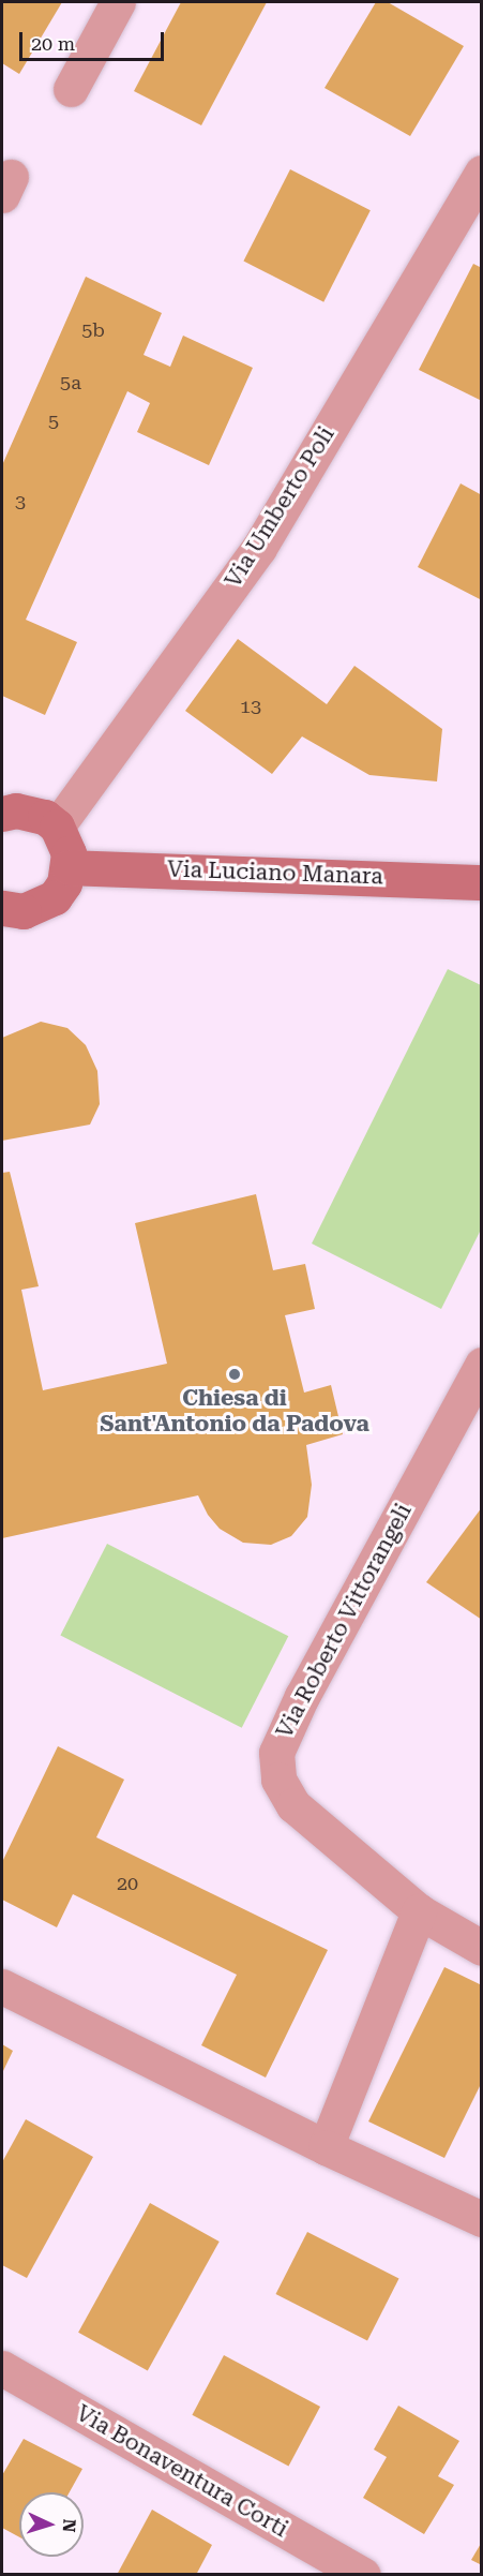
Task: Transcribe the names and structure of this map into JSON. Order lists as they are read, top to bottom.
{
  "streets": {
    "street": [
      "Via Umberto Poli",
      "Via Luciano Manara",
      "Via Roberto Vittorangeli",
      "Via Bonaventura Corti"
    ]
  },
  "places": ["Chiesa di Sant'Antonio da Padova"],
  "house_numbers": [
    "5b",
    "5a",
    "5",
    "3",
    "13",
    "20"
  ],
  "scale_bar": "20 m",
  "north": "right"
}
